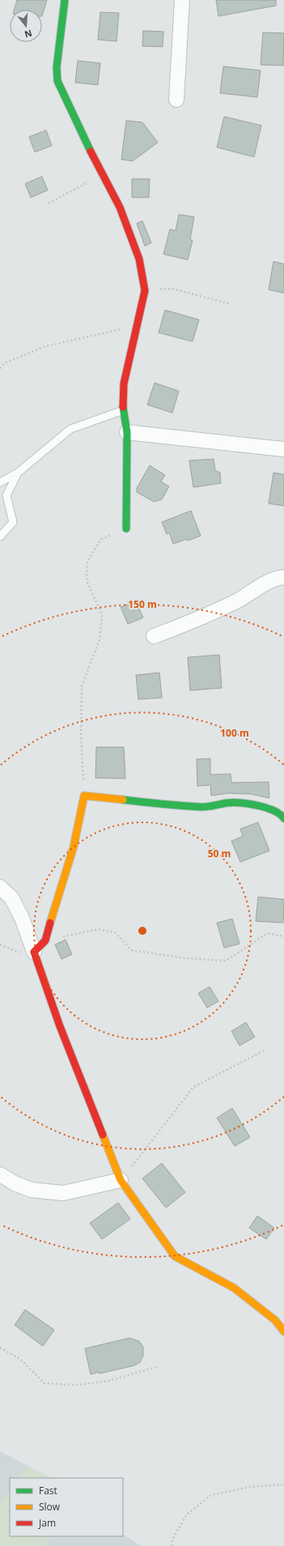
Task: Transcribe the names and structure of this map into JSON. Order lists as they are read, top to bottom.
{
  "legend": ["Fast", "Slow", "Jam"],
  "north": "bottom",
  "rings": ["150 m", "100 m", "50 m"]
}
